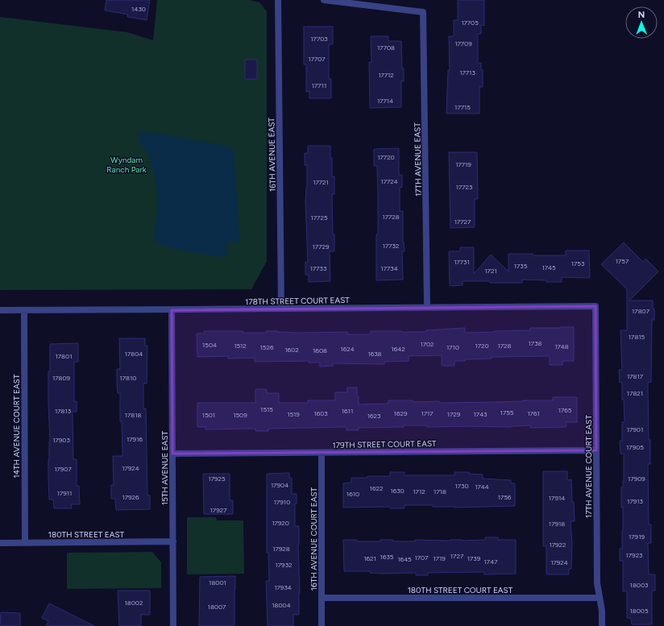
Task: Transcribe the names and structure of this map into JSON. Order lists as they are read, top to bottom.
{
  "streets": {
    "street": [
      "16TH AVENUE EAST",
      "17TH AVENUE EAST",
      "178TH STREET COURT EAST",
      "14TH AVENUE COURT EAST",
      "179TH STREET COURT EAST",
      "17TH AVENUE COURT EAST",
      "15TH AVENUE EAST",
      "180TH STREET EAST",
      "16TH AVENUE COURT EAST",
      "180TH STREET COURT EAST"
    ]
  },
  "crossings": [
    ["16TH AVENUE EAST", "178TH STREET COURT EAST"],
    ["17TH AVENUE EAST", "178TH STREET COURT EAST"],
    ["178TH STREET COURT EAST", "14TH AVENUE COURT EAST"],
    ["178TH STREET COURT EAST", "17TH AVENUE COURT EAST"],
    ["178TH STREET COURT EAST", "15TH AVENUE EAST"],
    ["14TH AVENUE COURT EAST", "180TH STREET EAST"],
    ["179TH STREET COURT EAST", "17TH AVENUE COURT EAST"],
    ["179TH STREET COURT EAST", "15TH AVENUE EAST"],
    ["179TH STREET COURT EAST", "16TH AVENUE COURT EAST"],
    ["17TH AVENUE COURT EAST", "180TH STREET COURT EAST"],
    ["15TH AVENUE EAST", "180TH STREET EAST"],
    ["16TH AVENUE COURT EAST", "180TH STREET COURT EAST"]
  ],
  "parks": ["Wyndam Ranch Park"],
  "house_numbers": [
    "1430",
    "17705",
    "17703",
    "17709",
    "17708",
    "17707",
    "17713",
    "17712",
    "17711",
    "17714",
    "17715",
    "17720",
    "17719",
    "17724",
    "17721",
    "17723",
    "17728",
    "17725",
    "17727",
    "17732",
    "17729",
    "1757",
    "17731",
    "1753",
    "1735",
    "1745",
    "17733",
    "17734",
    "1721",
    "17807",
    "17815",
    "1738",
    "1702",
    "1504",
    "1512",
    "1720",
    "1728",
    "1748",
    "1526",
    "1710",
    "1624",
    "1642",
    "1602",
    "1608",
    "17804",
    "1638",
    "17801",
    "17817",
    "17809",
    "17810",
    "17821",
    "1515",
    "1765",
    "17813",
    "1611",
    "1755",
    "1603",
    "1629",
    "1717",
    "1761",
    "1519",
    "1729",
    "1743",
    "17818",
    "1501",
    "1509",
    "1623",
    "17901",
    "17916",
    "17903",
    "17905",
    "17924",
    "17907",
    "17925",
    "17909",
    "17904",
    "1730",
    "1744",
    "1622",
    "1630",
    "1712",
    "1718",
    "17911",
    "1610",
    "17926",
    "1756",
    "17914",
    "17913",
    "17910",
    "17927",
    "17920",
    "17918",
    "17919",
    "17922",
    "17928",
    "17923",
    "1727",
    "1635",
    "1707",
    "1621",
    "1719",
    "1739",
    "1645",
    "1747",
    "17924",
    "17932",
    "18001",
    "18003",
    "17934",
    "18002",
    "18004",
    "18007",
    "18005"
  ],
  "north": "top"
}
